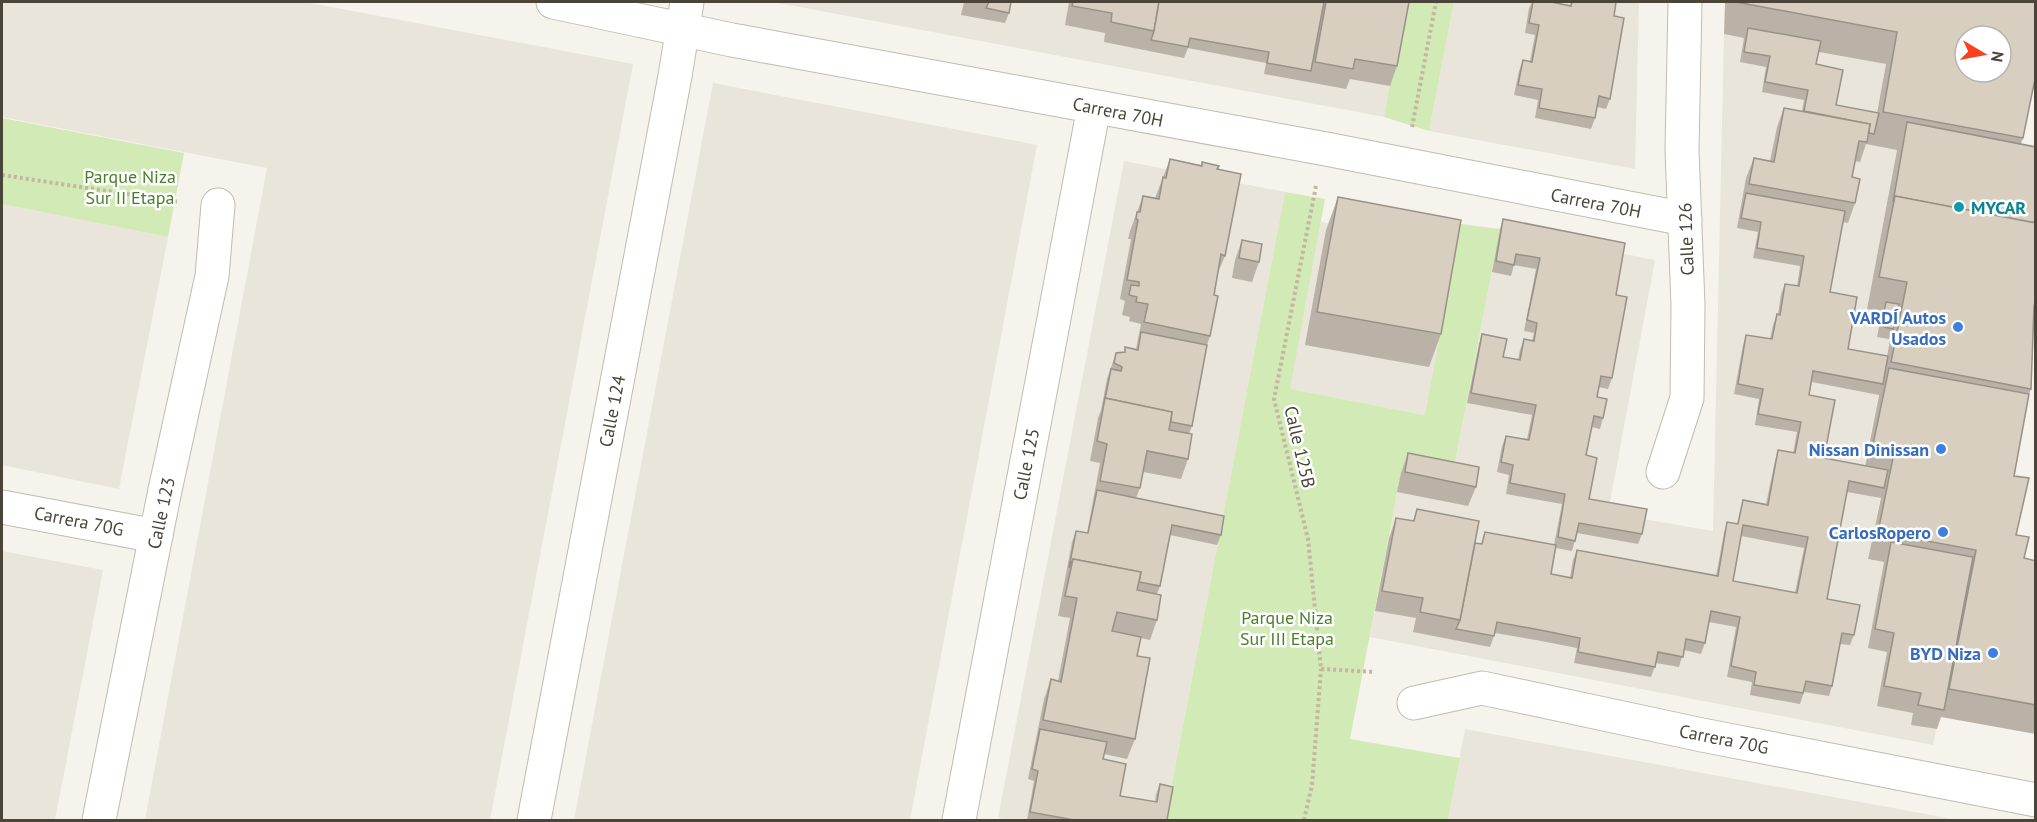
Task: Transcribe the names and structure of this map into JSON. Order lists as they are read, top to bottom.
{
  "streets": {
    "street": [
      "Carrera 70H",
      "Calle 126",
      "Calle 124",
      "Calle 125",
      "Calle 123",
      "Carrera 70G"
    ],
    "path": ["Calle 125B"]
  },
  "crossings": [
    ["Carrera 70H", "Calle 126"],
    ["Carrera 70H", "Calle 124"],
    ["Carrera 70H", "Calle 125"],
    ["Calle 123", "Carrera 70G"]
  ],
  "parks": ["Parque Niza Sur II Etapa", "Parque Niza Sur III Etapa"],
  "places": [
    "MYCAR",
    "VARDÍ Autos Usados",
    "Nissan Dinissan",
    "CarlosRopero",
    "BYD Niza"
  ],
  "north": "right"
}
